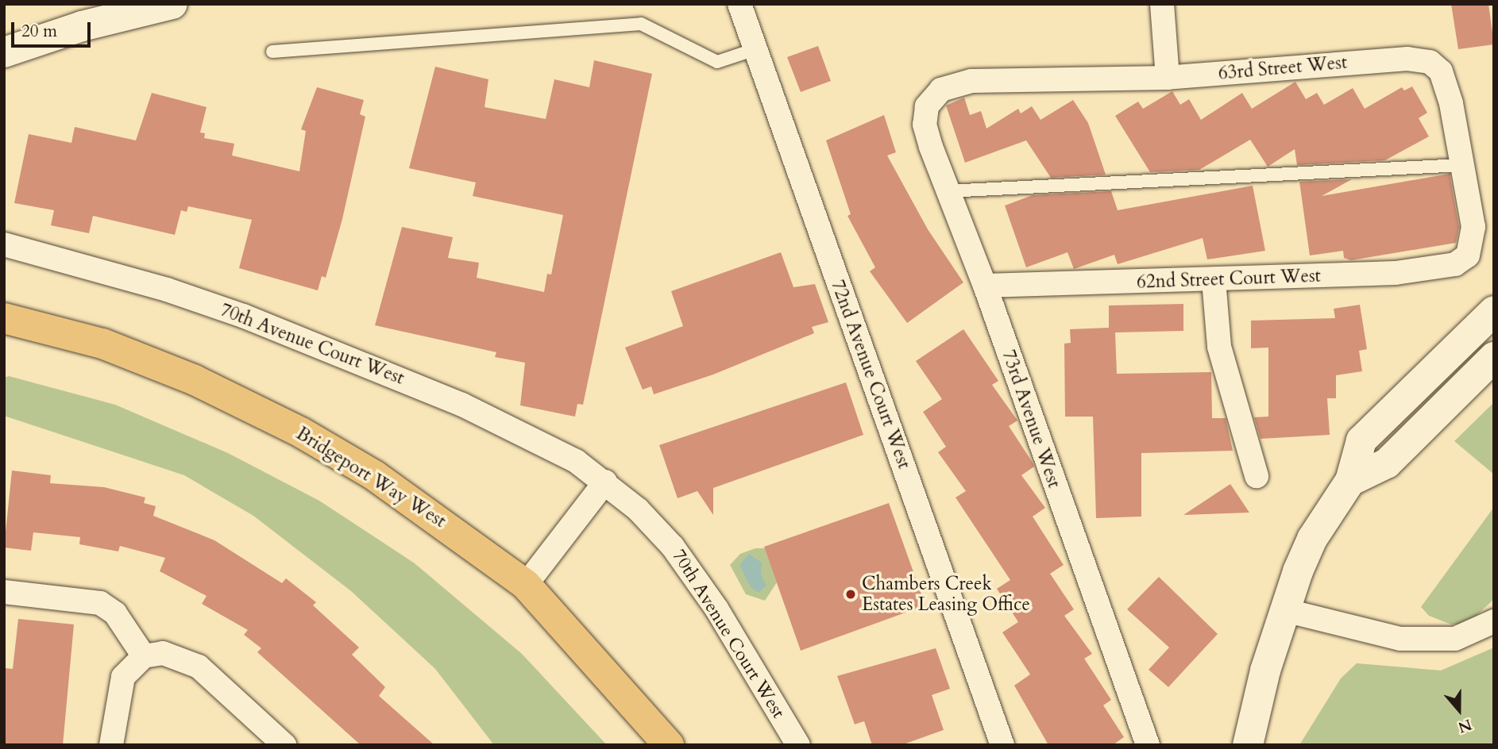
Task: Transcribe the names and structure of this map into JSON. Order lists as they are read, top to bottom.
{
  "streets": {
    "main road": ["Bridgeport Way West"],
    "street": [
      "63rd Street West",
      "62nd Street Court West",
      "70th Avenue Court West",
      "72nd Avenue Court West",
      "73rd Avenue West"
    ]
  },
  "crossings": [
    ["63rd Street West", "62nd Street Court West"],
    ["63rd Street West", "73rd Avenue West"],
    ["62nd Street Court West", "73rd Avenue West"]
  ],
  "places": ["Chambers Creek Estates Leasing Office"],
  "scale_bar": "20 m",
  "north": "bottom"
}
